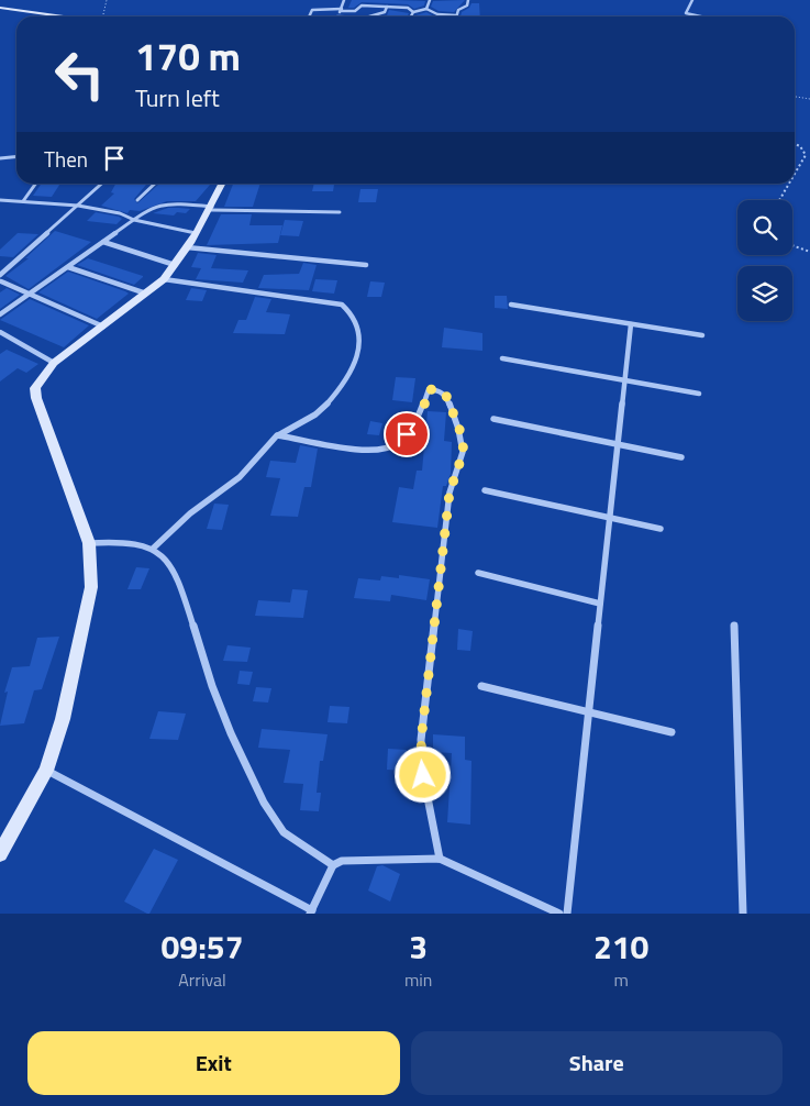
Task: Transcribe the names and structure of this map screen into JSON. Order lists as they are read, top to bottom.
{
  "page": {
    "turn": ["170 m", "Turn left"],
    "then": "Then",
    "eta": [
      "09:57",
      "Arrival",
      "3",
      "min",
      "210",
      "m"
    ],
    "buttons": ["Exit", "Share"]
  }
}
